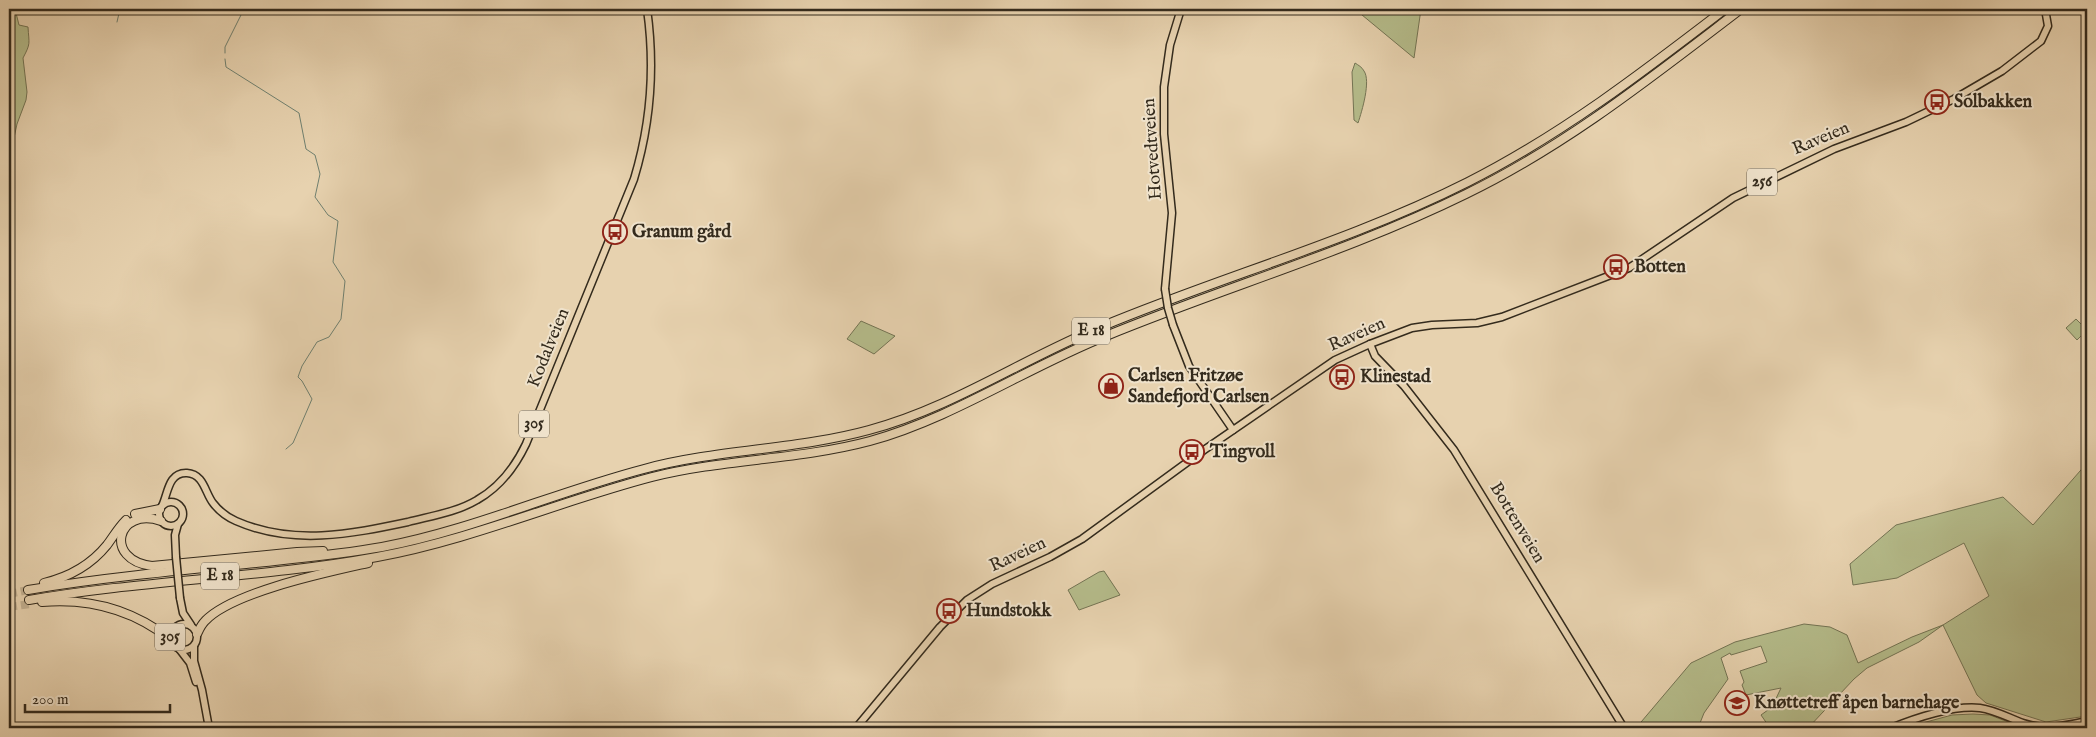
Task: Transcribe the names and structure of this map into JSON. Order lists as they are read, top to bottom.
{
  "streets": {
    "highway": ["E 18"],
    "main road": [
      "Raveien",
      "Hotvedtveien",
      "256",
      "Kodalveien",
      "305",
      "Bottenveien"
    ]
  },
  "crossings": [
    ["Raveien", "Hotvedtveien"],
    ["Raveien", "Bottenveien"],
    ["E 18", "305"],
    ["Kodalveien", "305"]
  ],
  "places": {
    "bus stop": [
      "Solbakken",
      "Granum gård",
      "Botten",
      "Klinestad",
      "Tingvoll",
      "Hundstokk"
    ],
    "shop": ["Carlsen Fritzøe Sandefjord Carlsen"],
    "school or university": ["Knøttetreff åpen barnehage"]
  },
  "scale_bar": "200 m"
}
